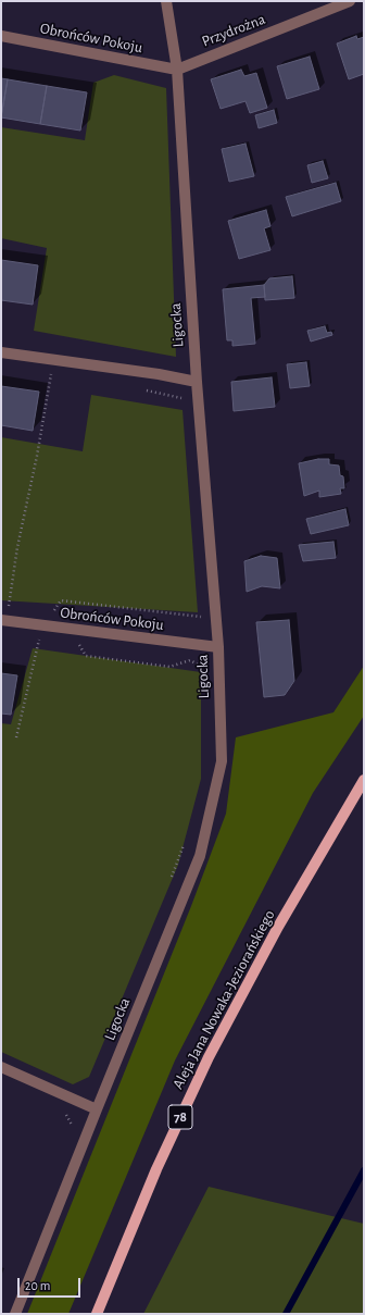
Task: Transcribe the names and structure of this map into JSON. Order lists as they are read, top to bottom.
{
  "streets": {
    "main road": ["Aleja Jana Nowaka-Jeziorańskiego", "78"],
    "street": ["Przydrożna", "Obrońców Pokoju", "Ligocka"]
  },
  "crossings": [
    ["Przydrożna", "Obrońców Pokoju"],
    ["Przydrożna", "Ligocka"],
    ["Obrońców Pokoju", "Ligocka"]
  ],
  "scale_bar": "20 m"
}
